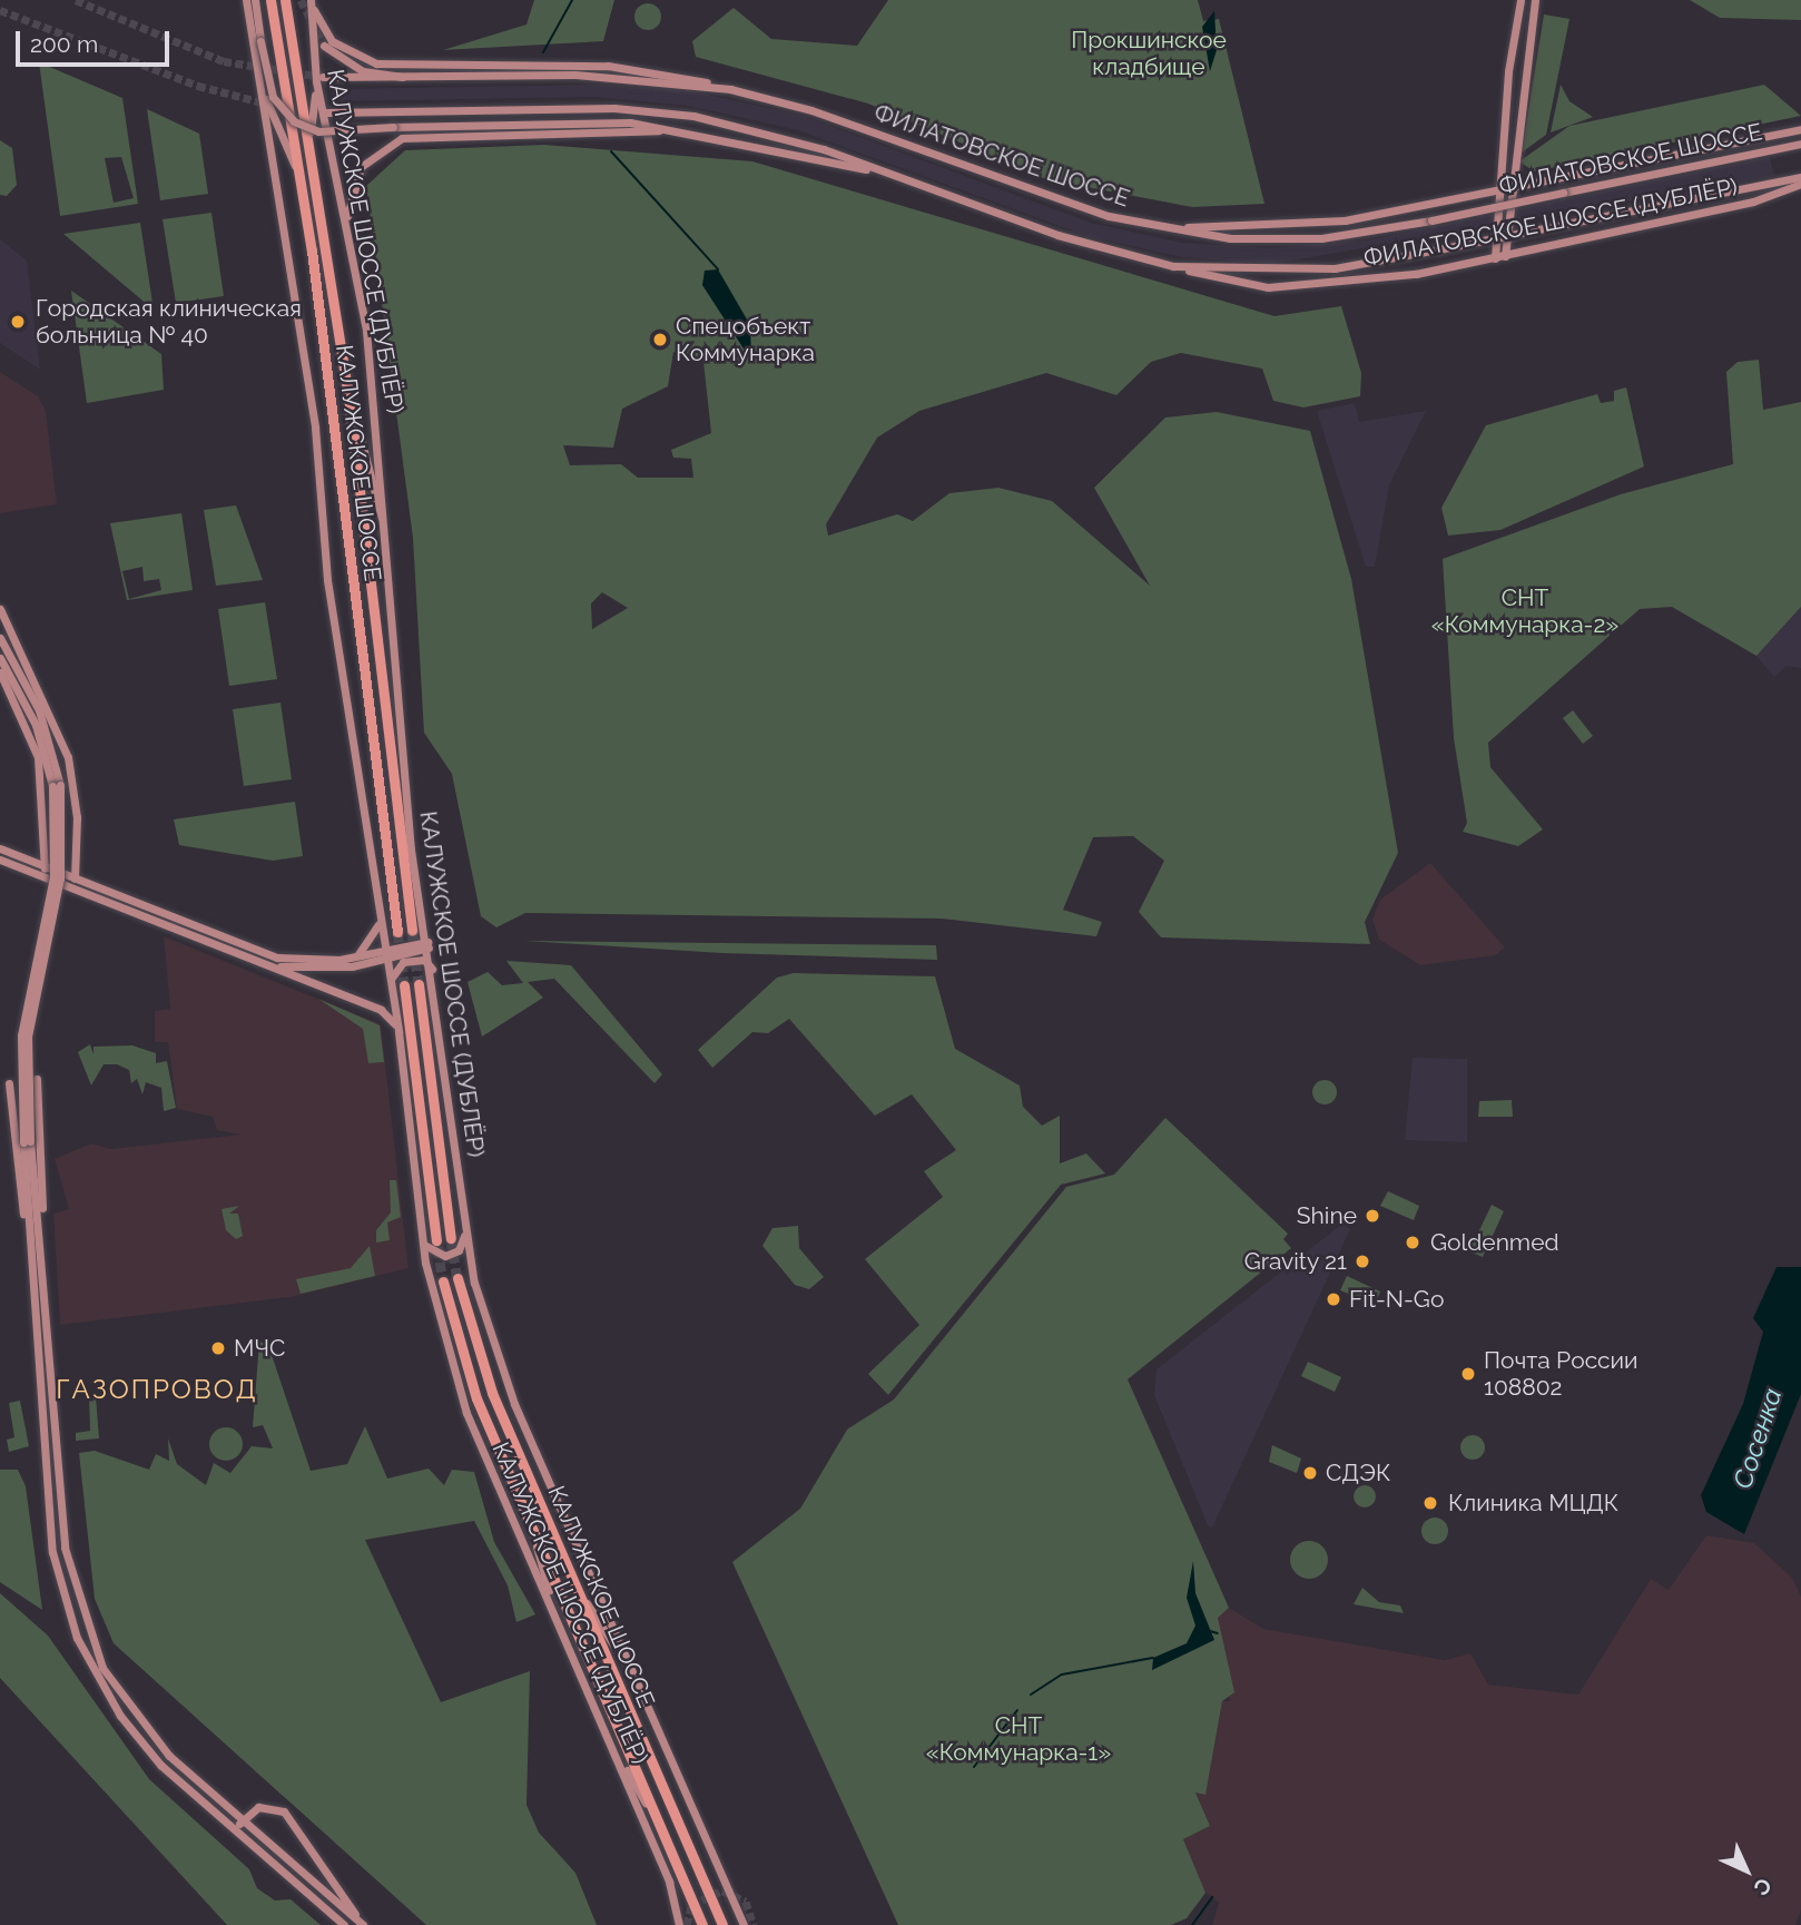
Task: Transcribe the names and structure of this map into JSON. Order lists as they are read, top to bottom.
{
  "streets": {
    "highway": ["КАЛУЖСКОЕ ШОССЕ"],
    "main road": ["ФИЛАТОВСКОЕ ШОССЕ", "ФИЛАТОВСКОЕ ШОССЕ (ДУБЛЁР)", "КАЛУЖСКОЕ ШОССЕ (ДУБЛЁР)"]
  },
  "crossings": [
    ["ФИЛАТОВСКОЕ ШОССЕ", "ФИЛАТОВСКОЕ ШОССЕ (ДУБЛЁР)"]
  ],
  "districts": ["ГАЗОПРОВОД"],
  "water": ["Сосенка"],
  "parks": ["Прокшинское кладбище", "СНТ «Коммунарка-2»", "СНТ «Коммунарка-1»"],
  "places": [
    "Городская клиническая больница № 40",
    "Спецобъект Коммунарка",
    "Shine",
    "Goldenmed",
    "Gravity 21",
    "Fit-N-Go",
    "МЧС",
    "Почта России 108802",
    "СДЭК",
    "Клиника МЦДК"
  ],
  "scale_bar": "200 m",
  "north": "bottom right"
}
